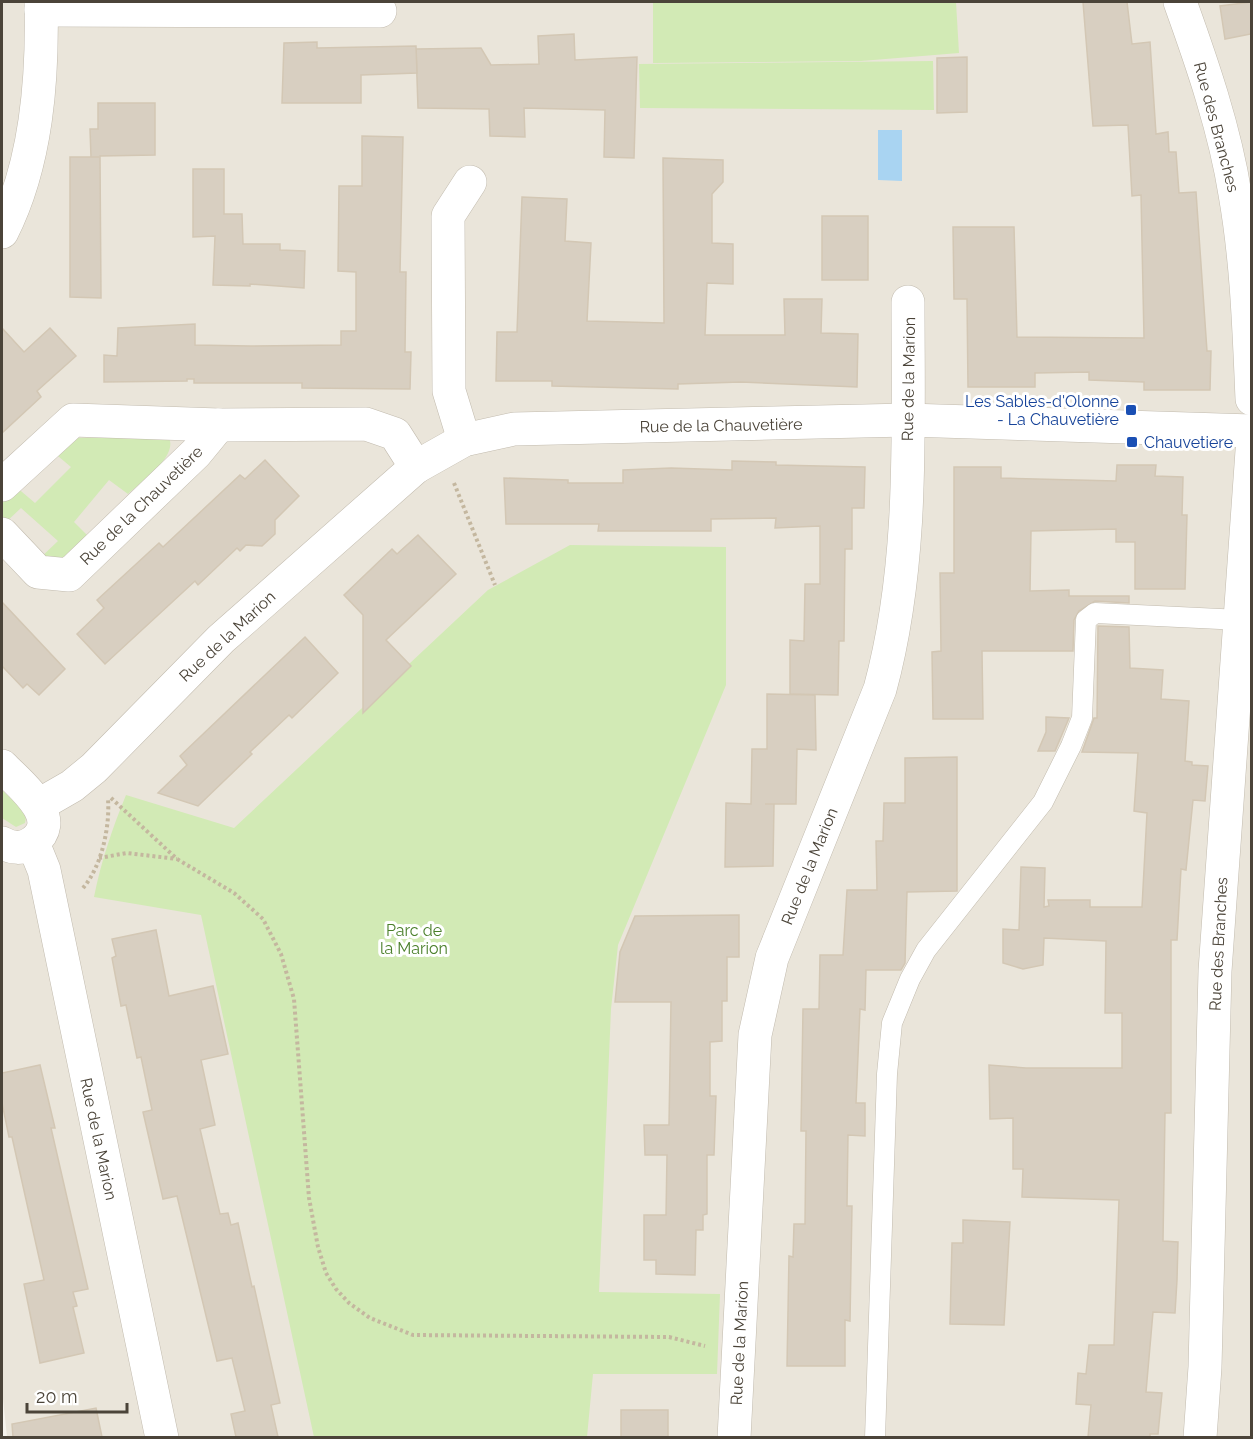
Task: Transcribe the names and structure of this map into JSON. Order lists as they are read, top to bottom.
{
  "streets": {
    "street": ["Rue des Branches", "Rue de la Marion", "Rue de la Chauvetière"]
  },
  "crossings": [
    ["Rue de la Marion", "Rue de la Chauvetière"]
  ],
  "parks": ["Parc de la Marion"],
  "places": {
    "transit": ["Les Sables-d'Olonne - La Chauvetière", "Chauvetiere"]
  },
  "scale_bar": "20 m"
}
